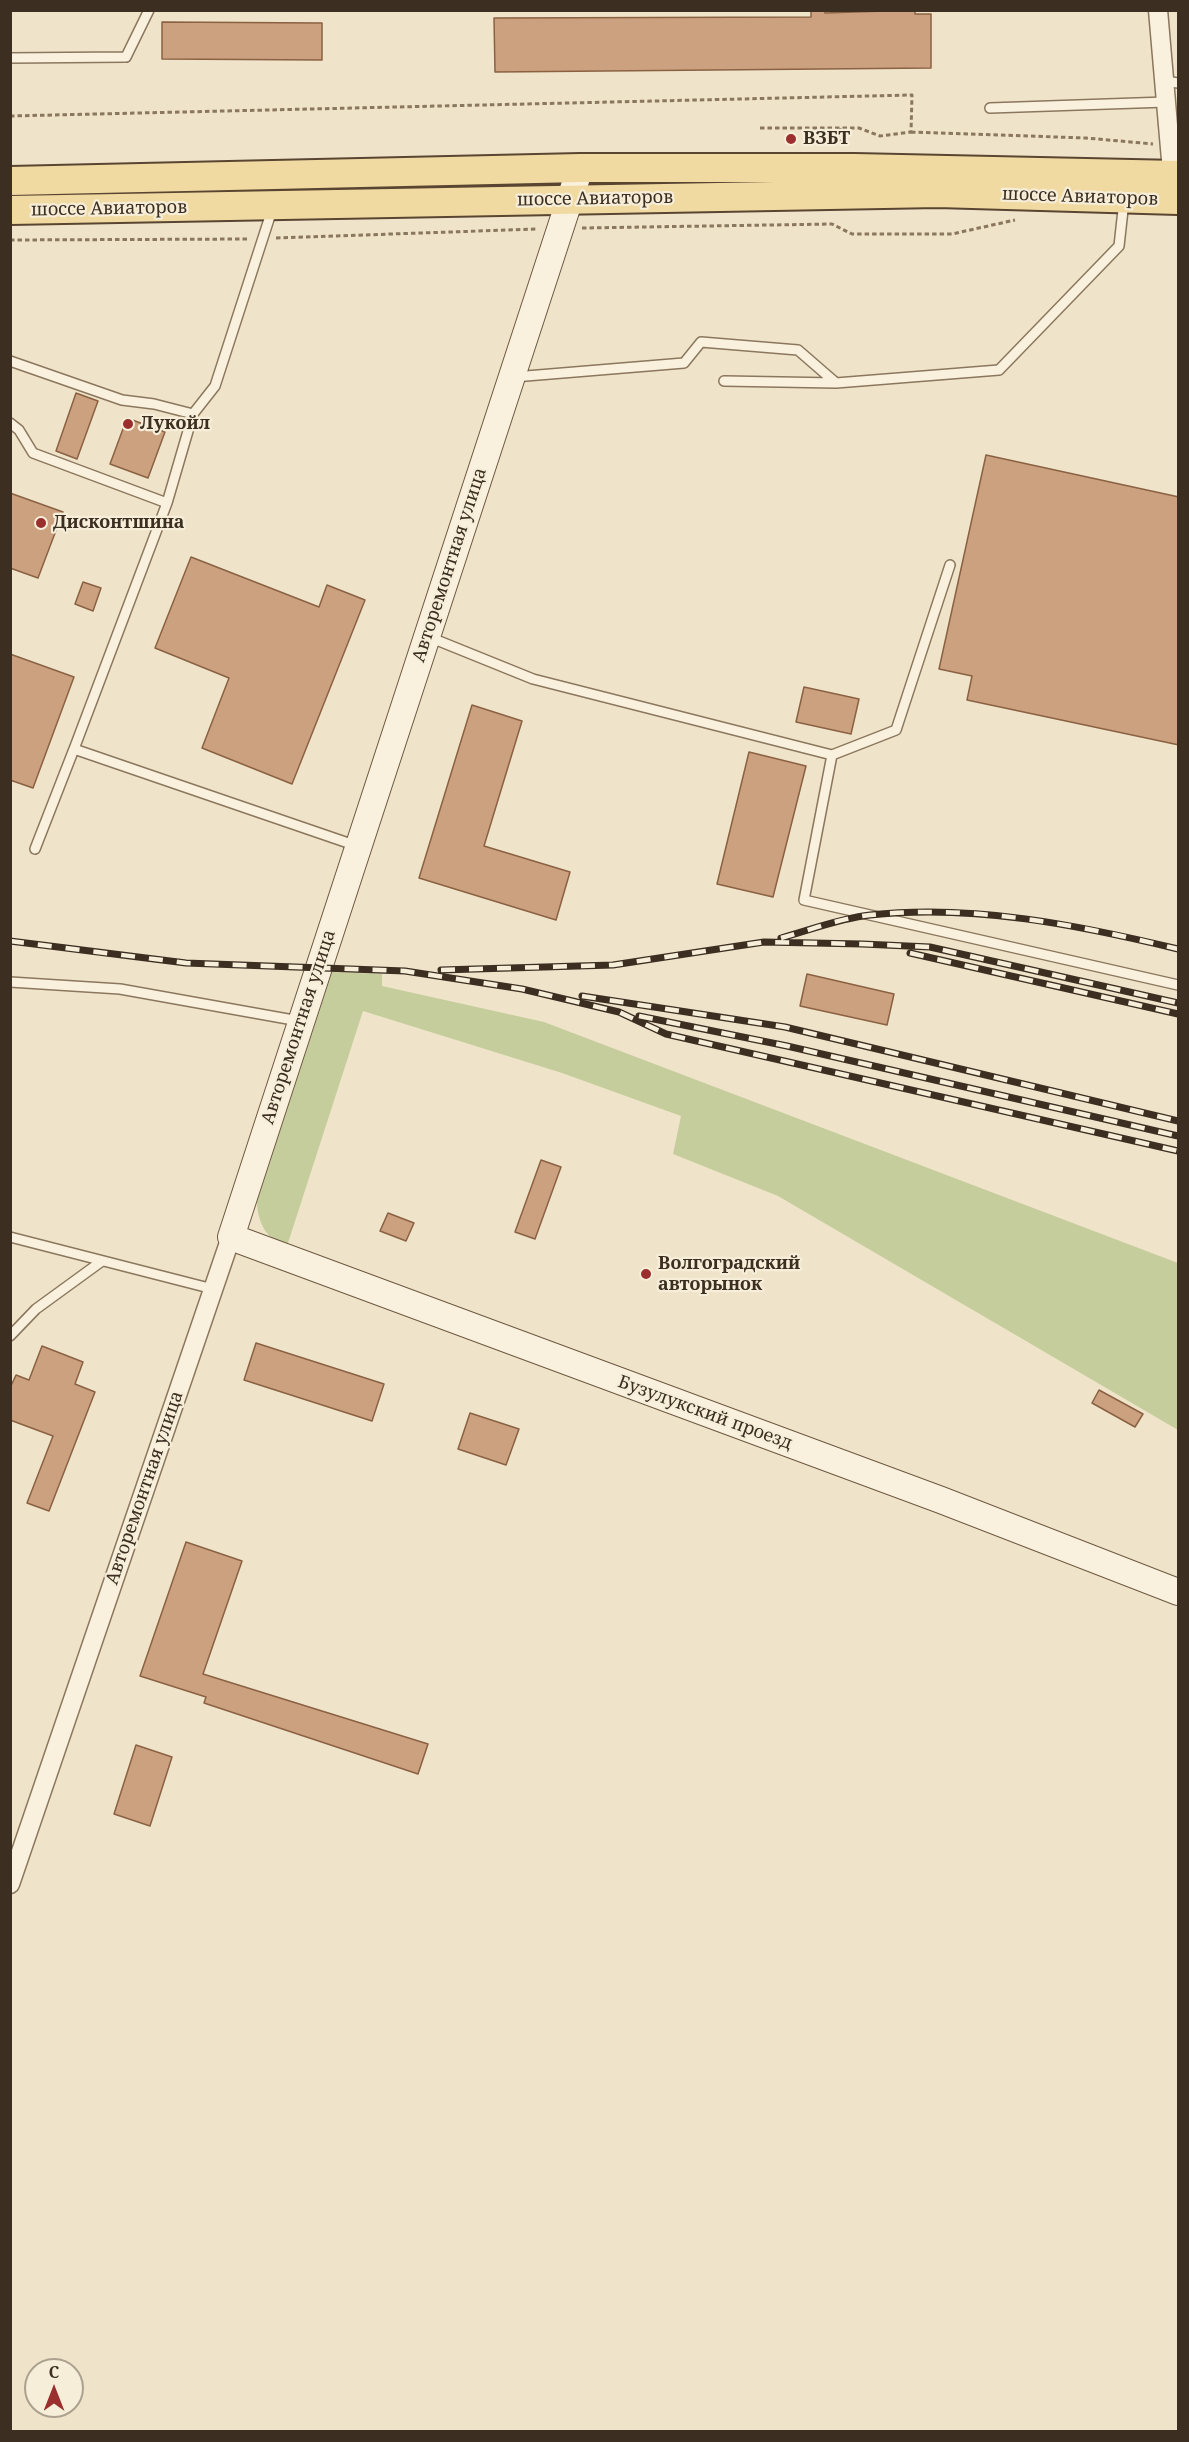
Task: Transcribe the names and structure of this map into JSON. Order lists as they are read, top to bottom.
{
  "streets": {
    "main road": ["шоссе Авиаторов", "Авторемонтная улица", "Бузулукский проезд"]
  },
  "crossings": [
    ["шоссе Авиаторов", "Авторемонтная улица"],
    ["Авторемонтная улица", "Бузулукский проезд"]
  ],
  "places": [
    "ВЗБТ",
    "Лукойл",
    "Дисконтшина",
    "Волгоградский авторынок"
  ],
  "north": "top"
}
